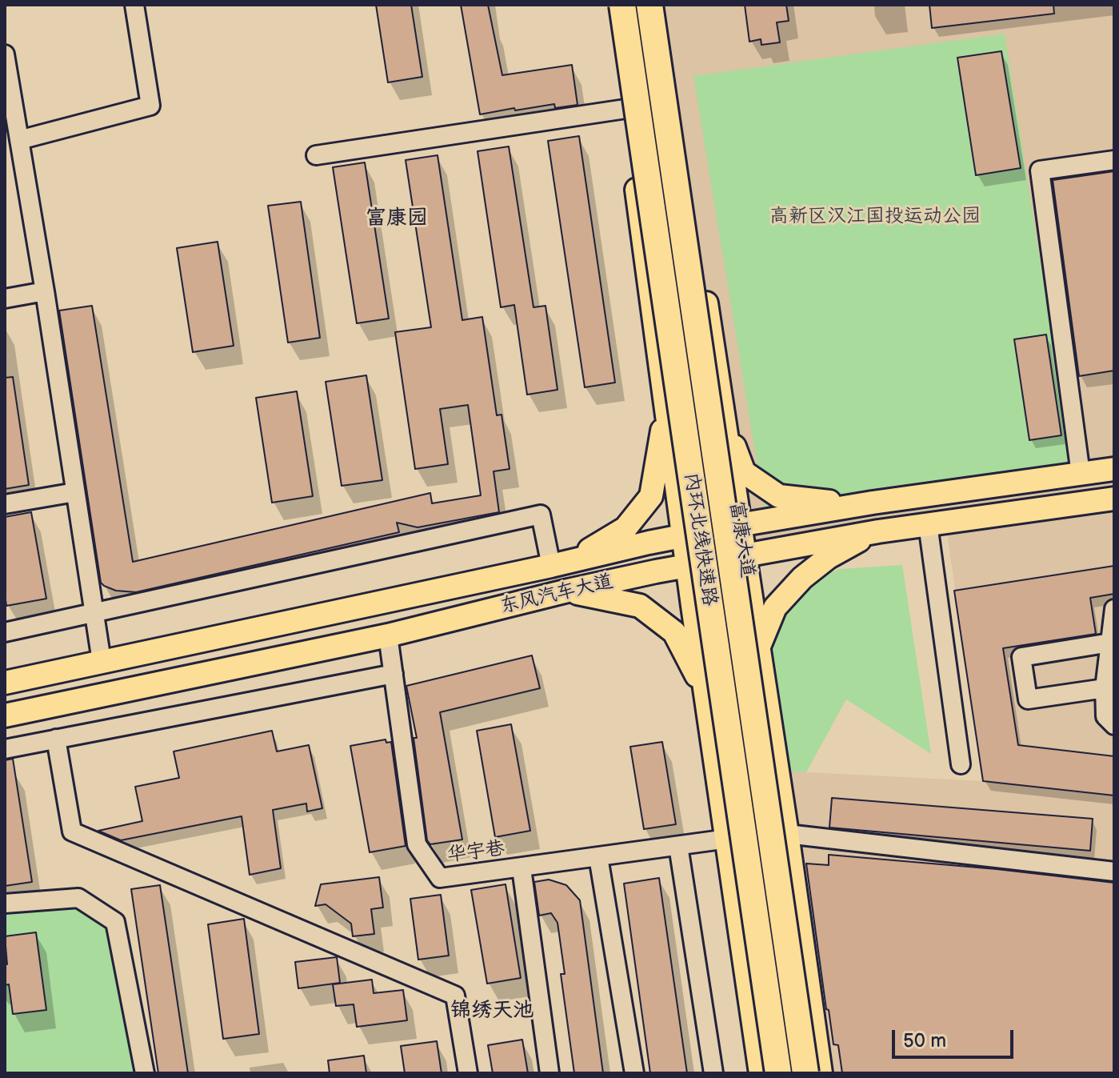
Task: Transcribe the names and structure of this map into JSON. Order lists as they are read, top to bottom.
{
  "streets": {
    "highway": ["内环北线快速路"],
    "main road": ["富康大道", "东风汽车大道"],
    "street": ["华宇巷"]
  },
  "crossings": [
    ["富康大道", "东风汽车大道"],
    ["东风汽车大道", "华宇巷"]
  ],
  "districts": ["富康园", "锦绣天池"],
  "parks": ["高新区汉江国投运动公园"],
  "scale_bar": "50 m"
}
